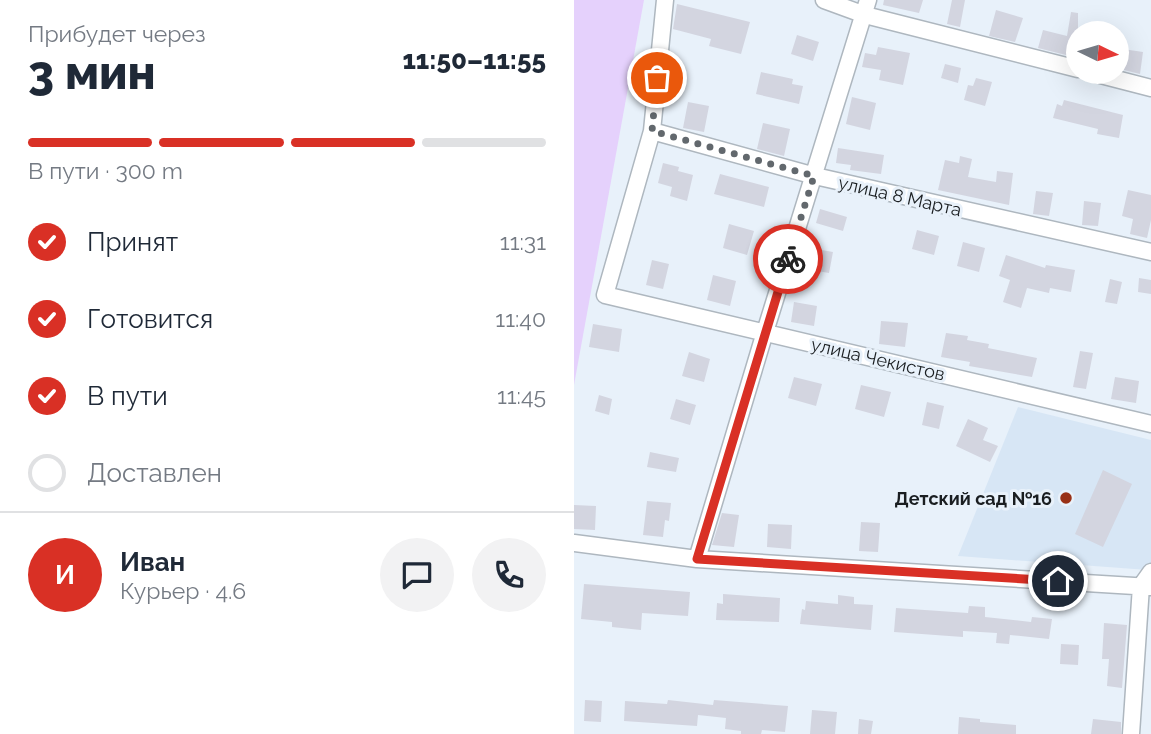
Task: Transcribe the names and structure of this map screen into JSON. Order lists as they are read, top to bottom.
{
  "streets": {
    "street": ["улица 8 Марта", "улица Чекистов"]
  },
  "crossings": [
    ["улица 8 Марта", "улица Чекистов"]
  ],
  "places": ["Детский сад №16"],
  "north": "right",
  "page": {
    "heading": ["3 мин", "Прибудет через", "11:50–11:55"],
    "panel": ["Иван", "Курьер · 4.6"],
    "bar": "В пути · 300 m",
    "list": [
      ["Принят", "11:31"],
      ["Готовится", "11:40"],
      ["В пути", "11:45"],
      "Доставлен"
    ],
    "round": "И"
  }
}
